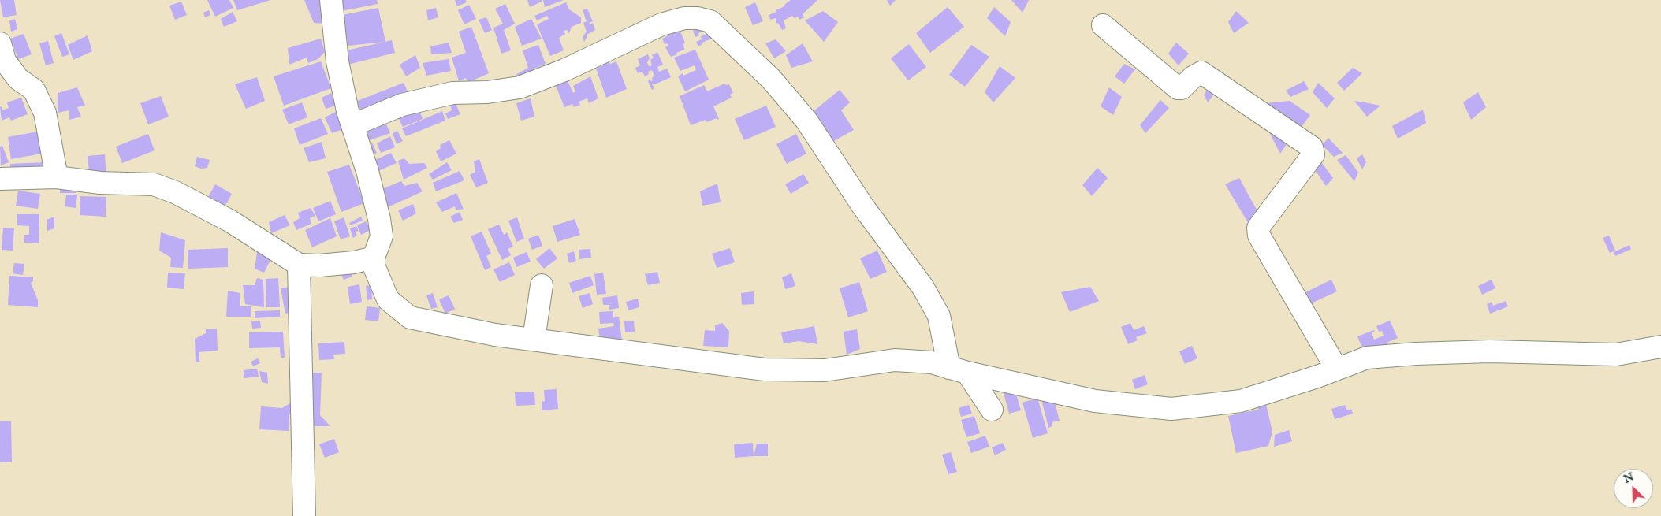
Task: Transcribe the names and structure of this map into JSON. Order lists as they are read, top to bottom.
{
  "north": "top left"
}
